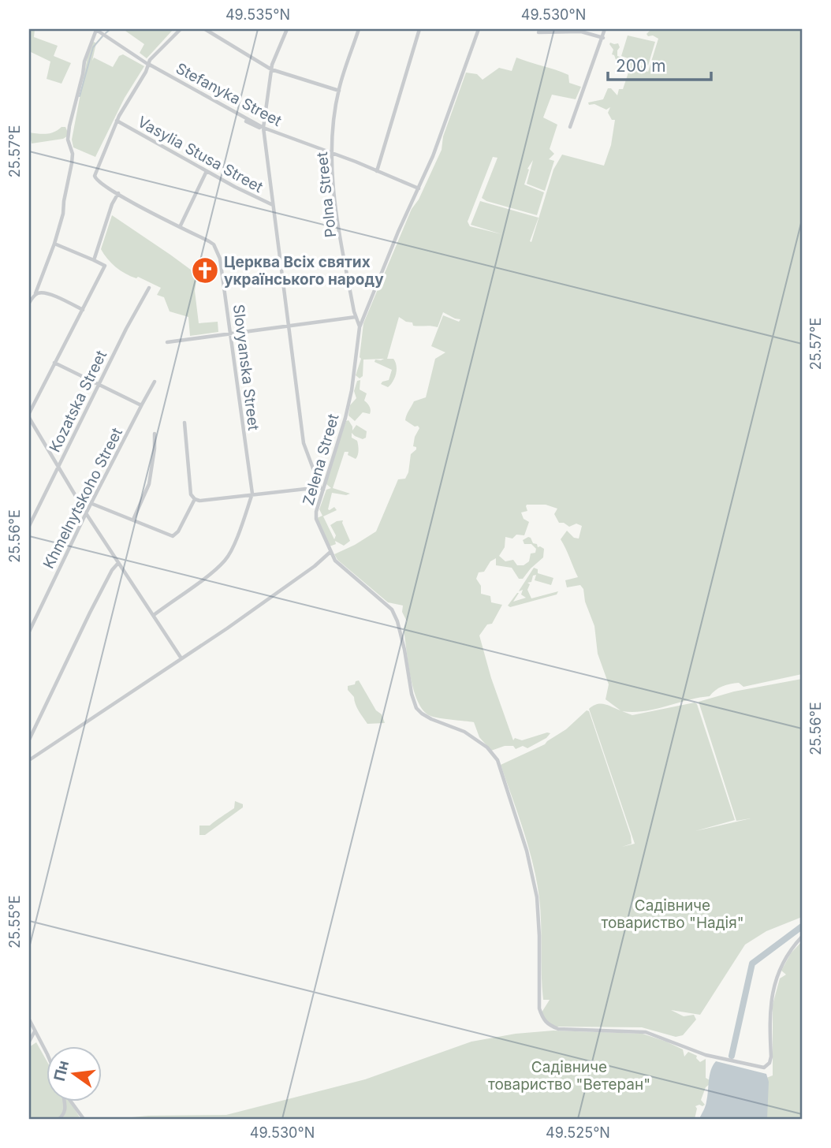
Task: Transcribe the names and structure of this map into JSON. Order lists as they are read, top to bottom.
{
  "streets": {
    "street": [
      "Stefanyka Street",
      "Vasylia Stusa Street",
      "Polna Street",
      "Slovyanska Street",
      "Kozatska Street",
      "Zelena Street",
      "Khmelnytskoho Street"
    ]
  },
  "crossings": [
    ["Stefanyka Street", "Vasylia Stusa Street"],
    ["Stefanyka Street", "Polna Street"],
    ["Stefanyka Street", "Zelena Street"],
    ["Vasylia Stusa Street", "Slovyanska Street"],
    ["Polna Street", "Zelena Street"]
  ],
  "parks": ["Садівниче товариство \"Надія\"", "Садівниче товариство \"Ветеран\""],
  "places": {
    "church": ["Церква Всіх святих українського народу"]
  },
  "scale_bar": "200 m",
  "north": "left",
  "coordinates": [
    "49.535°N",
    "49.530°N",
    "25.57°E",
    "25.56°E",
    "25.55°E",
    "49.525°N"
  ]
}
